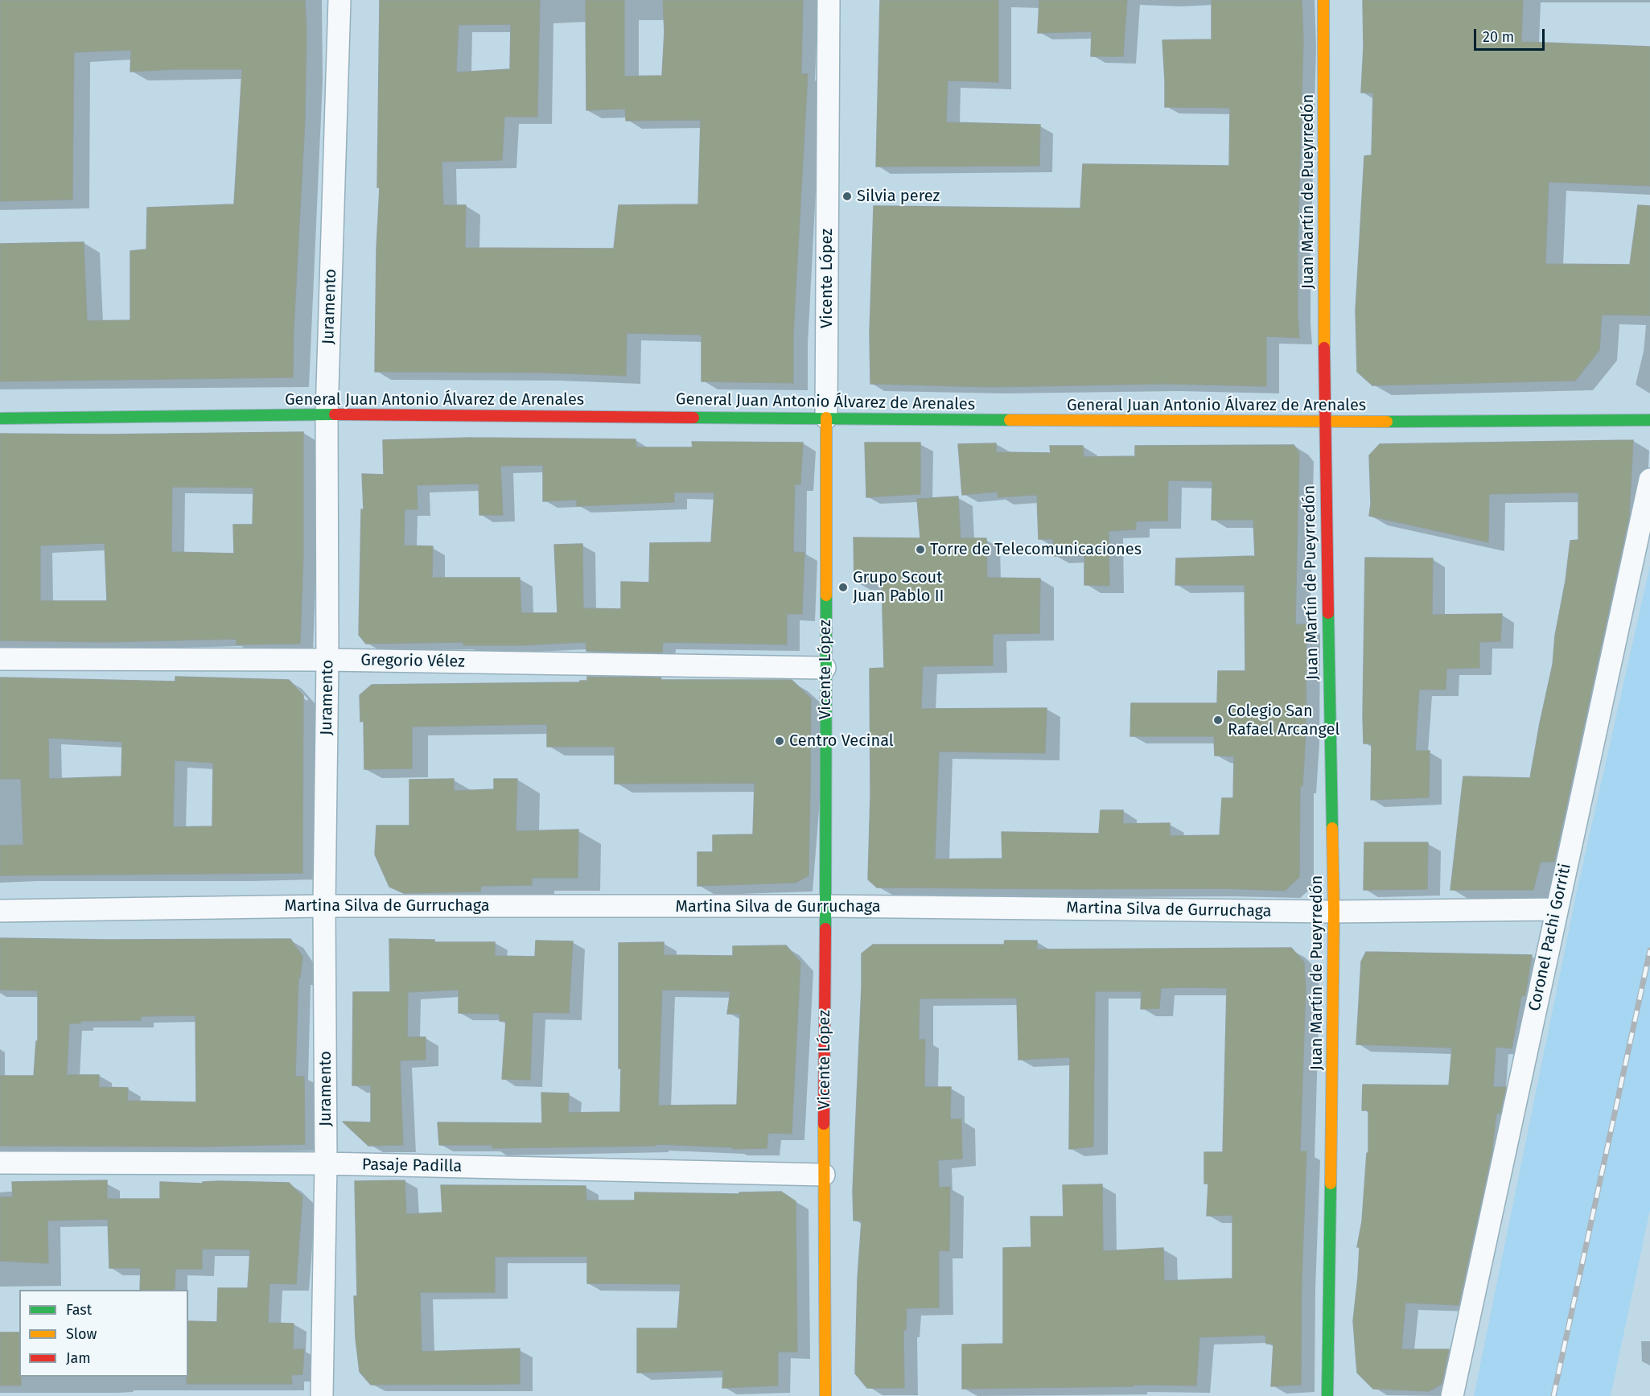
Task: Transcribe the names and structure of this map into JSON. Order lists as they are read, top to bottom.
{
  "streets": {
    "street": [
      "Juan Martín de Pueyrredón",
      "Vicente López",
      "Juramento",
      "General Juan Antonio Álvarez de Arenales",
      "Gregorio Vélez",
      "Martina Silva de Gurruchaga",
      "Coronel Pachi Gorriti",
      "Pasaje Padilla"
    ]
  },
  "crossings": [
    ["Juan Martín de Pueyrredón", "General Juan Antonio Álvarez de Arenales"],
    ["Juan Martín de Pueyrredón", "Martina Silva de Gurruchaga"],
    ["Vicente López", "General Juan Antonio Álvarez de Arenales"],
    ["Vicente López", "Gregorio Vélez"],
    ["Vicente López", "Martina Silva de Gurruchaga"],
    ["Vicente López", "Pasaje Padilla"],
    ["Juramento", "General Juan Antonio Álvarez de Arenales"],
    ["Juramento", "Gregorio Vélez"],
    ["Juramento", "Martina Silva de Gurruchaga"],
    ["Juramento", "Pasaje Padilla"],
    ["Martina Silva de Gurruchaga", "Coronel Pachi Gorriti"]
  ],
  "places": [
    "Silvia perez",
    "Torre de Telecomunicaciones",
    "Grupo Scout Juan Pablo II",
    "Colegio San Rafael Arcangel",
    "Centro Vecinal"
  ],
  "legend": ["Fast", "Slow", "Jam"],
  "scale_bar": "20 m"
}
